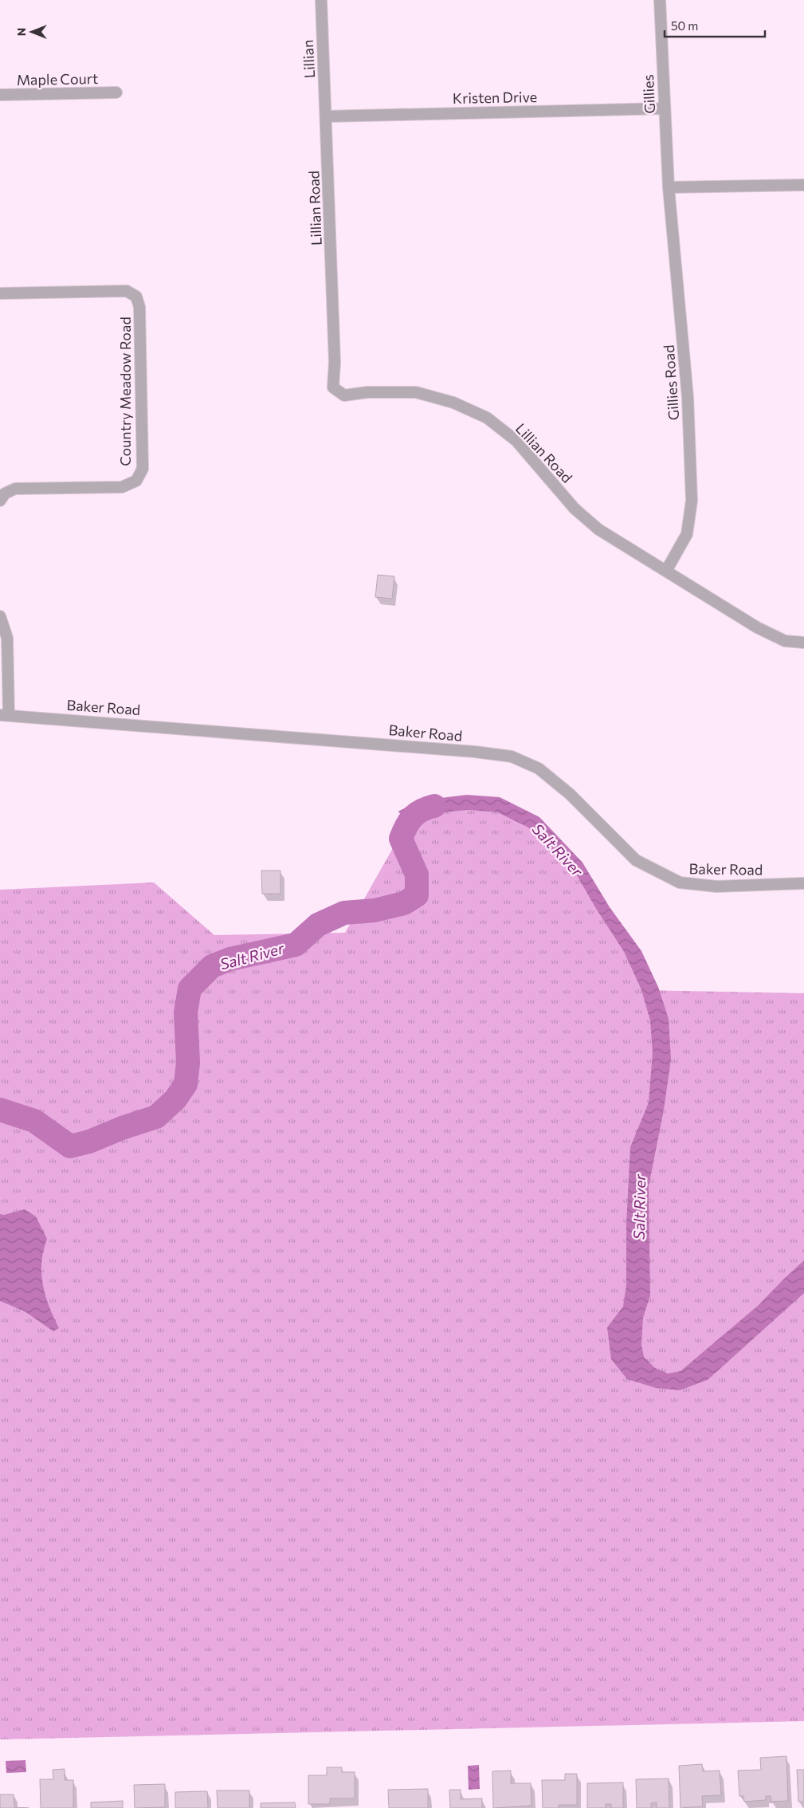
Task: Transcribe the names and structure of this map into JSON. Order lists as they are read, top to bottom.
{
  "streets": {
    "street": [
      "Lillian",
      "Maple Court",
      "Gillies",
      "Kristen Drive",
      "Lillian Road",
      "Gillies Road",
      "Country Meadow Road",
      "Baker Road"
    ]
  },
  "crossings": [
    ["Lillian", "Kristen Drive"],
    ["Lillian", "Lillian Road"],
    ["Gillies", "Kristen Drive"],
    ["Gillies", "Gillies Road"],
    ["Kristen Drive", "Lillian Road"],
    ["Lillian Road", "Gillies Road"]
  ],
  "water": ["Salt River"],
  "scale_bar": "50 m",
  "north": "left"
}
